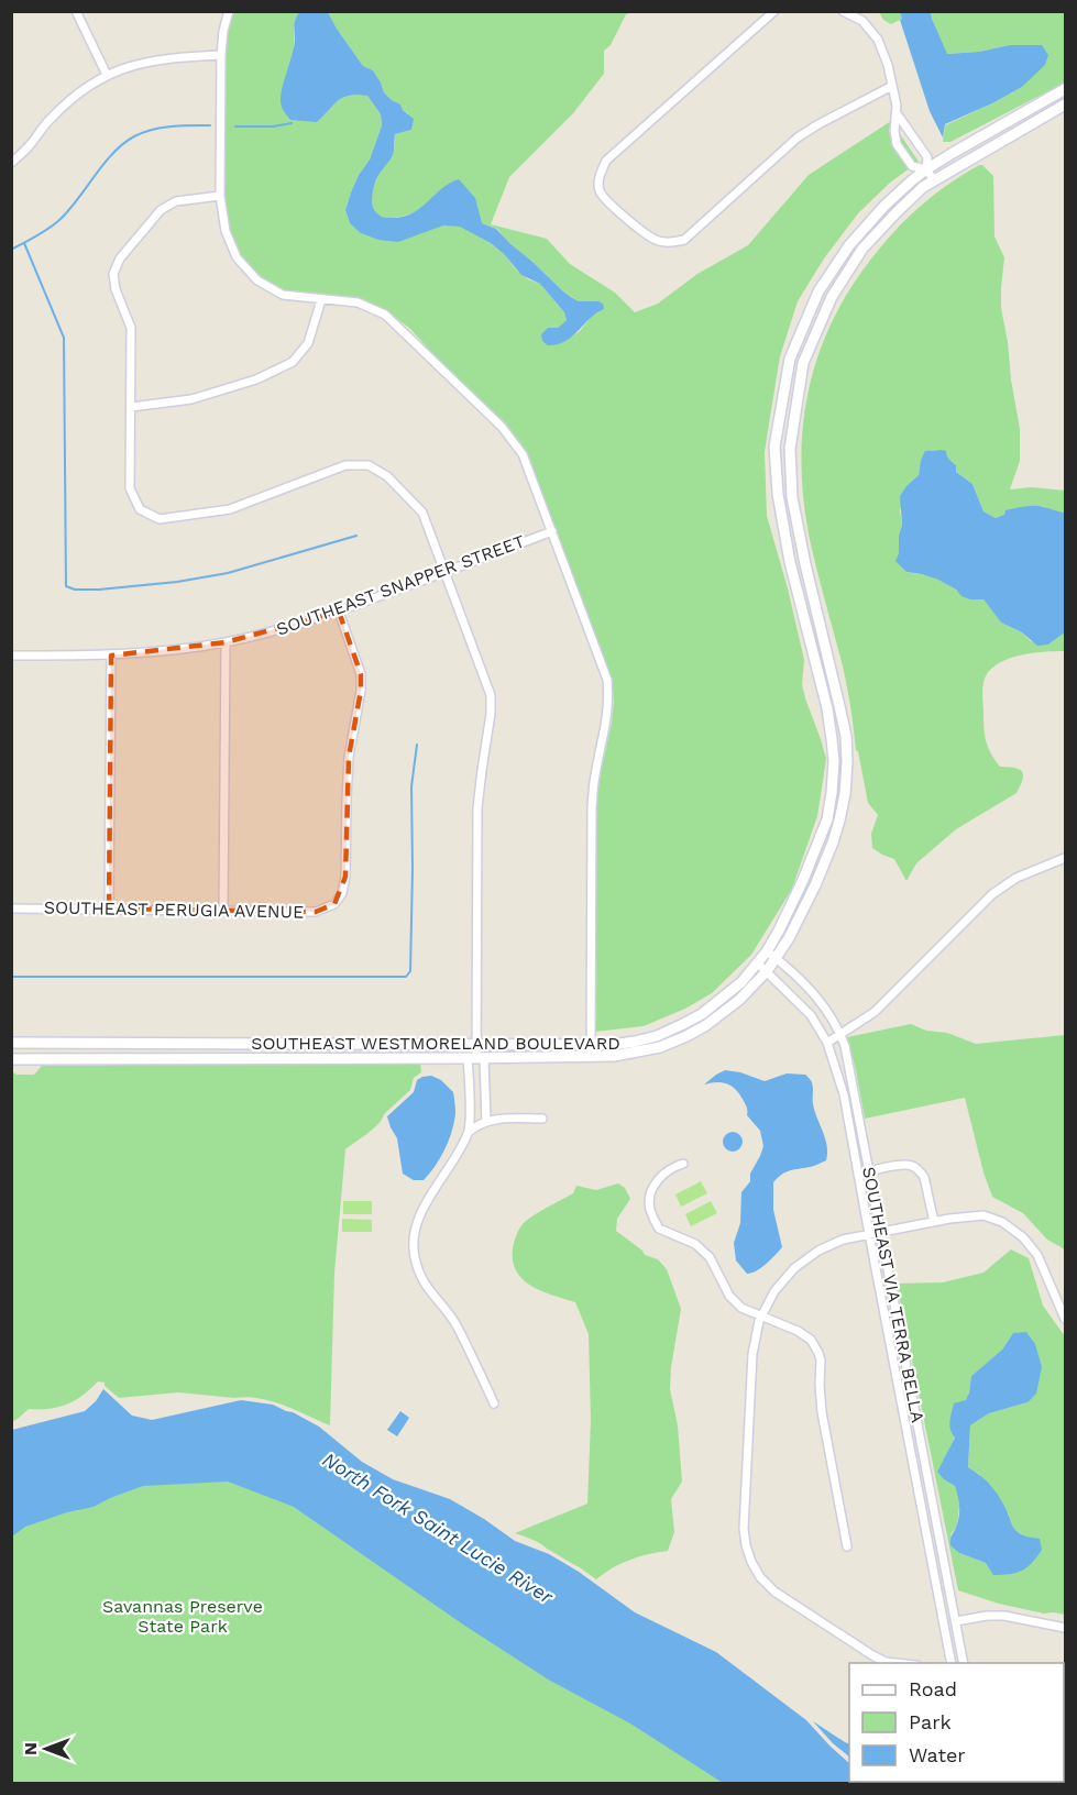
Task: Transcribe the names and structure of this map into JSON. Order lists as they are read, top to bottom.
{
  "streets": {
    "street": [
      "SOUTHEAST SNAPPER STREET",
      "SOUTHEAST PERUGIA AVENUE",
      "SOUTHEAST WESTMORELAND BOULEVARD",
      "SOUTHEAST VIA TERRA BELLA"
    ]
  },
  "crossings": [
    ["SOUTHEAST SNAPPER STREET", "SOUTHEAST PERUGIA AVENUE"],
    ["SOUTHEAST WESTMORELAND BOULEVARD", "SOUTHEAST VIA TERRA BELLA"]
  ],
  "water": ["North Fork Saint Lucie River"],
  "parks": ["Savannas Preserve State Park"],
  "legend": ["Road", "Park", "Water"],
  "north": "left"
}
